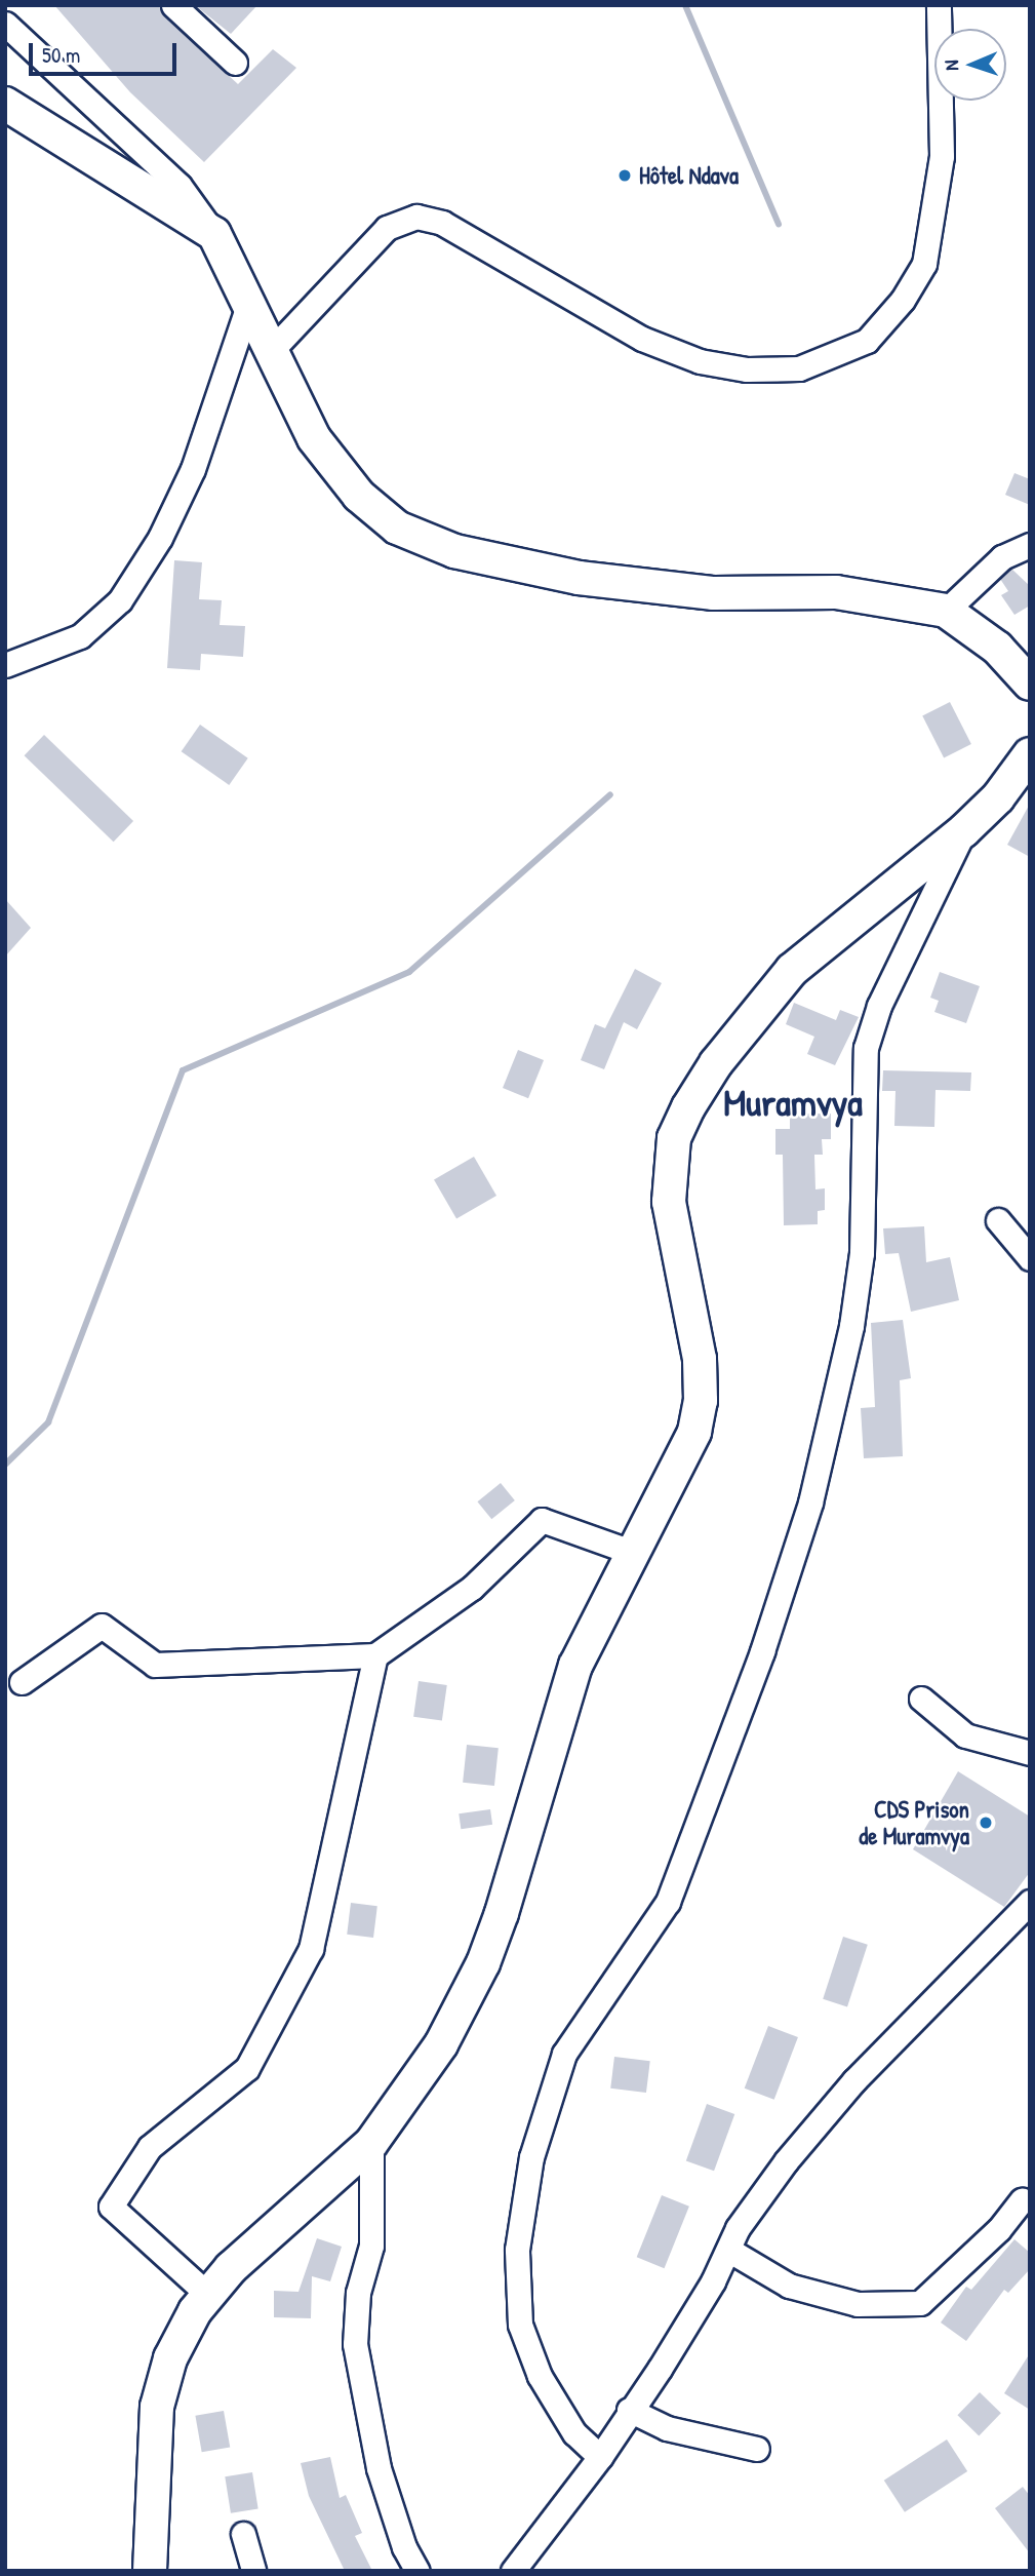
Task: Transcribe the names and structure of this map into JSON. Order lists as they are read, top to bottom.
{
  "districts": ["Muramvya"],
  "places": ["Hôtel Ndava", "CDS Prison de Muramvya"],
  "scale_bar": "50 m",
  "north": "left"
}
